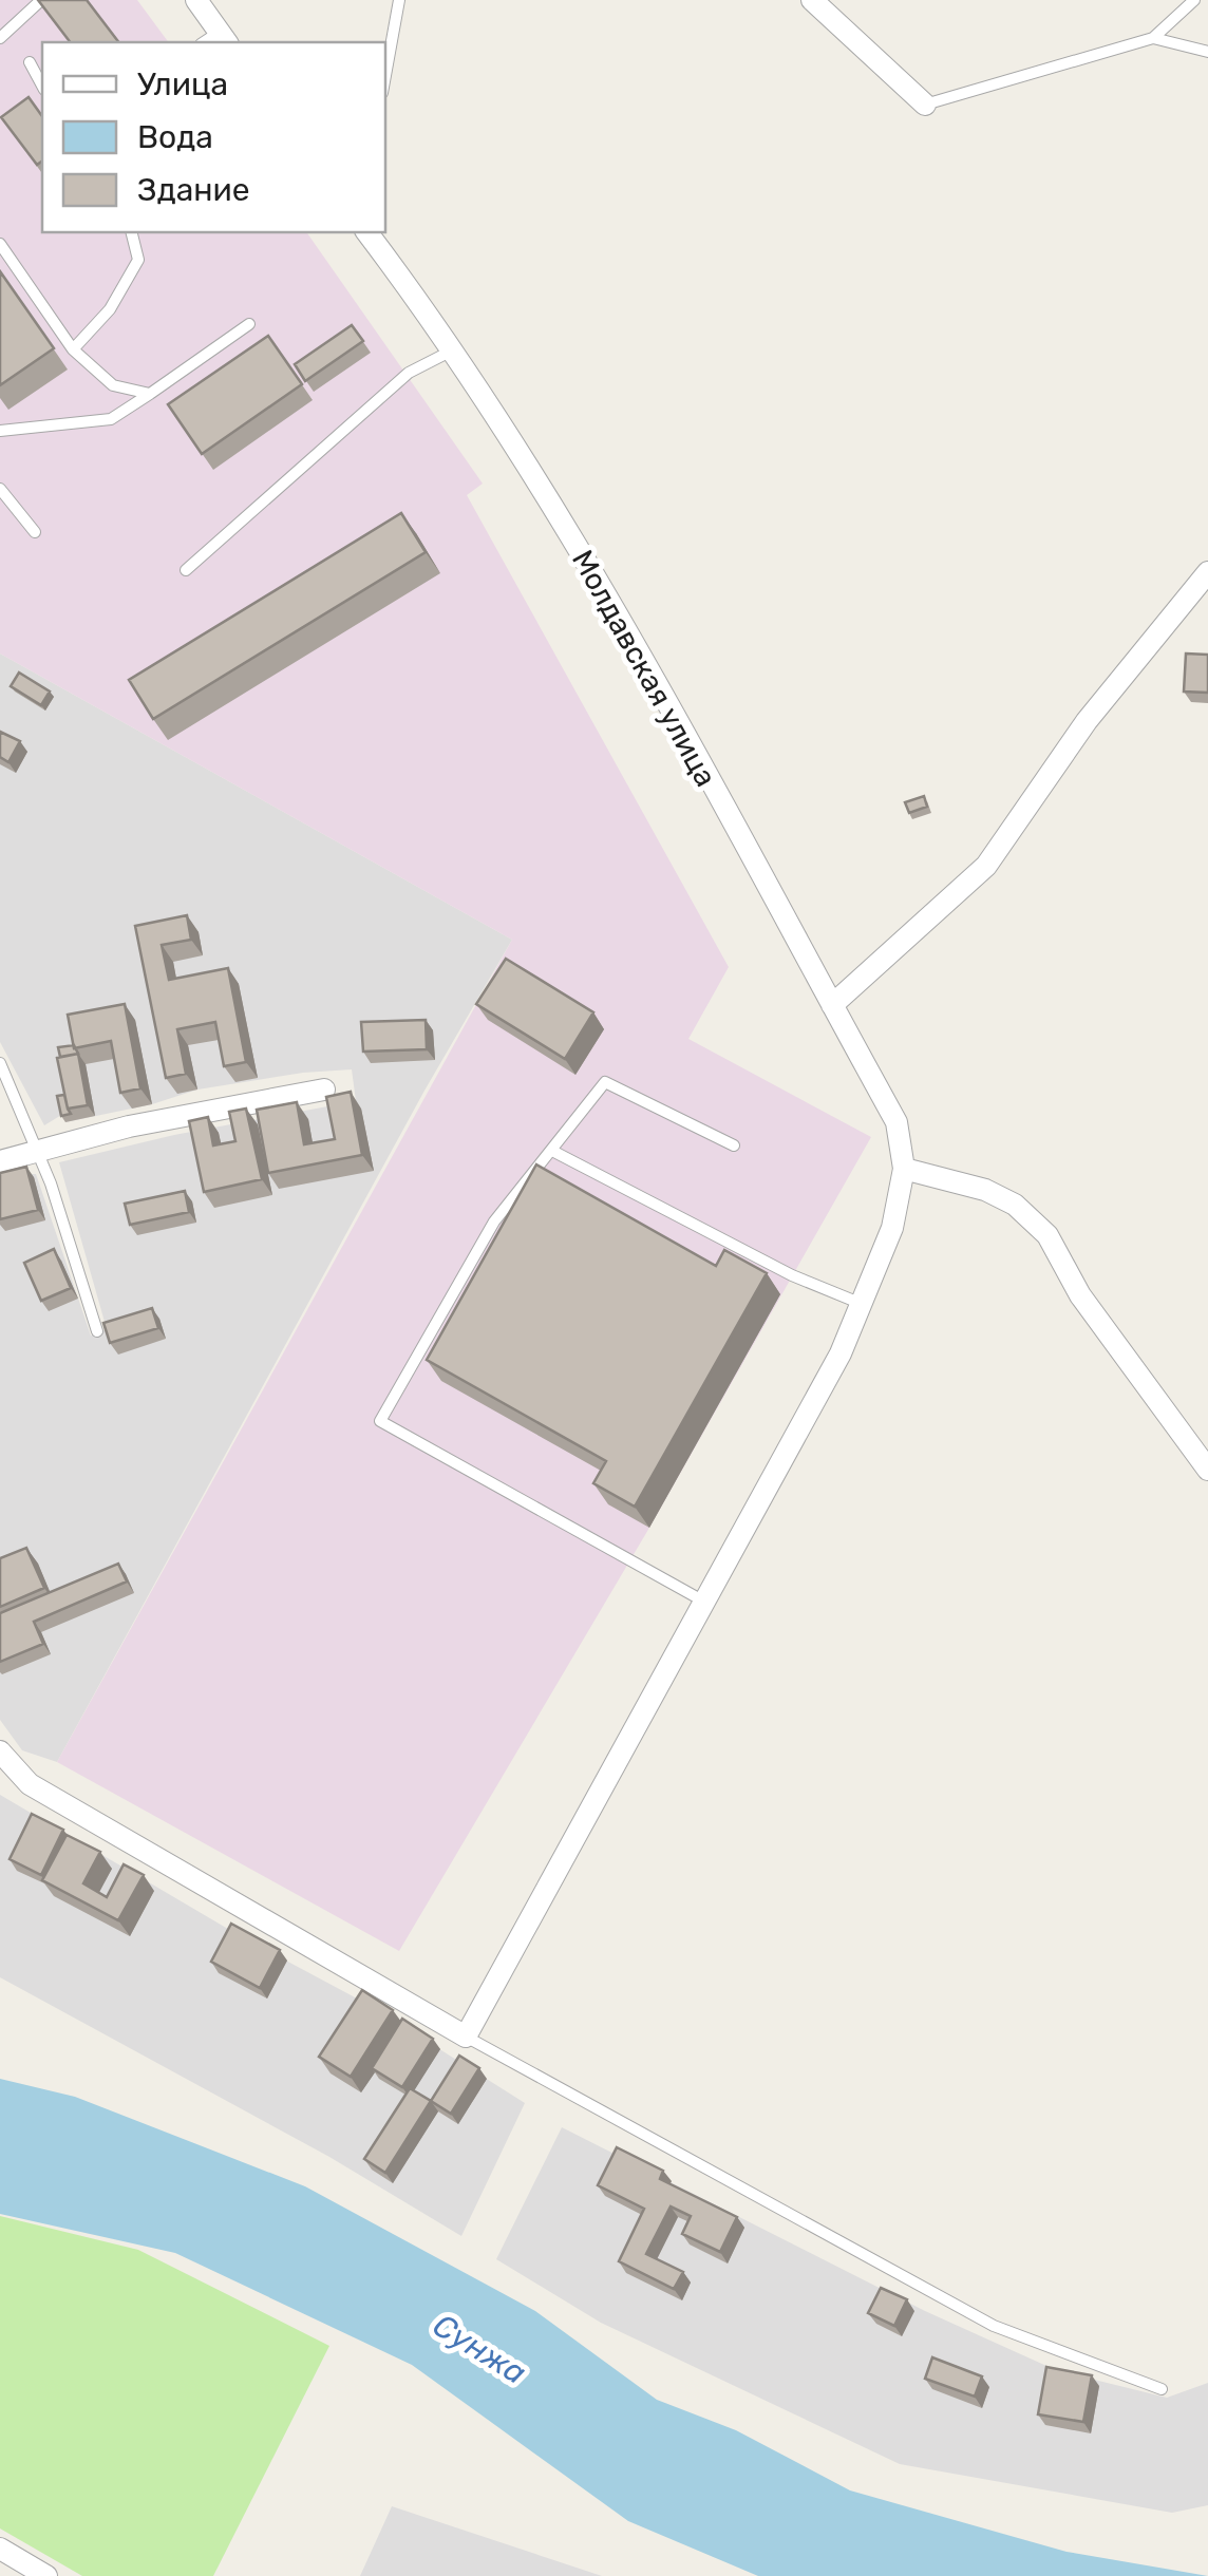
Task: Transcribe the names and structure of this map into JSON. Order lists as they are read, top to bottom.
{
  "streets": {
    "street": ["Молдавская улица"]
  },
  "water": ["Сунжа"],
  "legend": ["Улица", "Вода", "Здание"]
}
